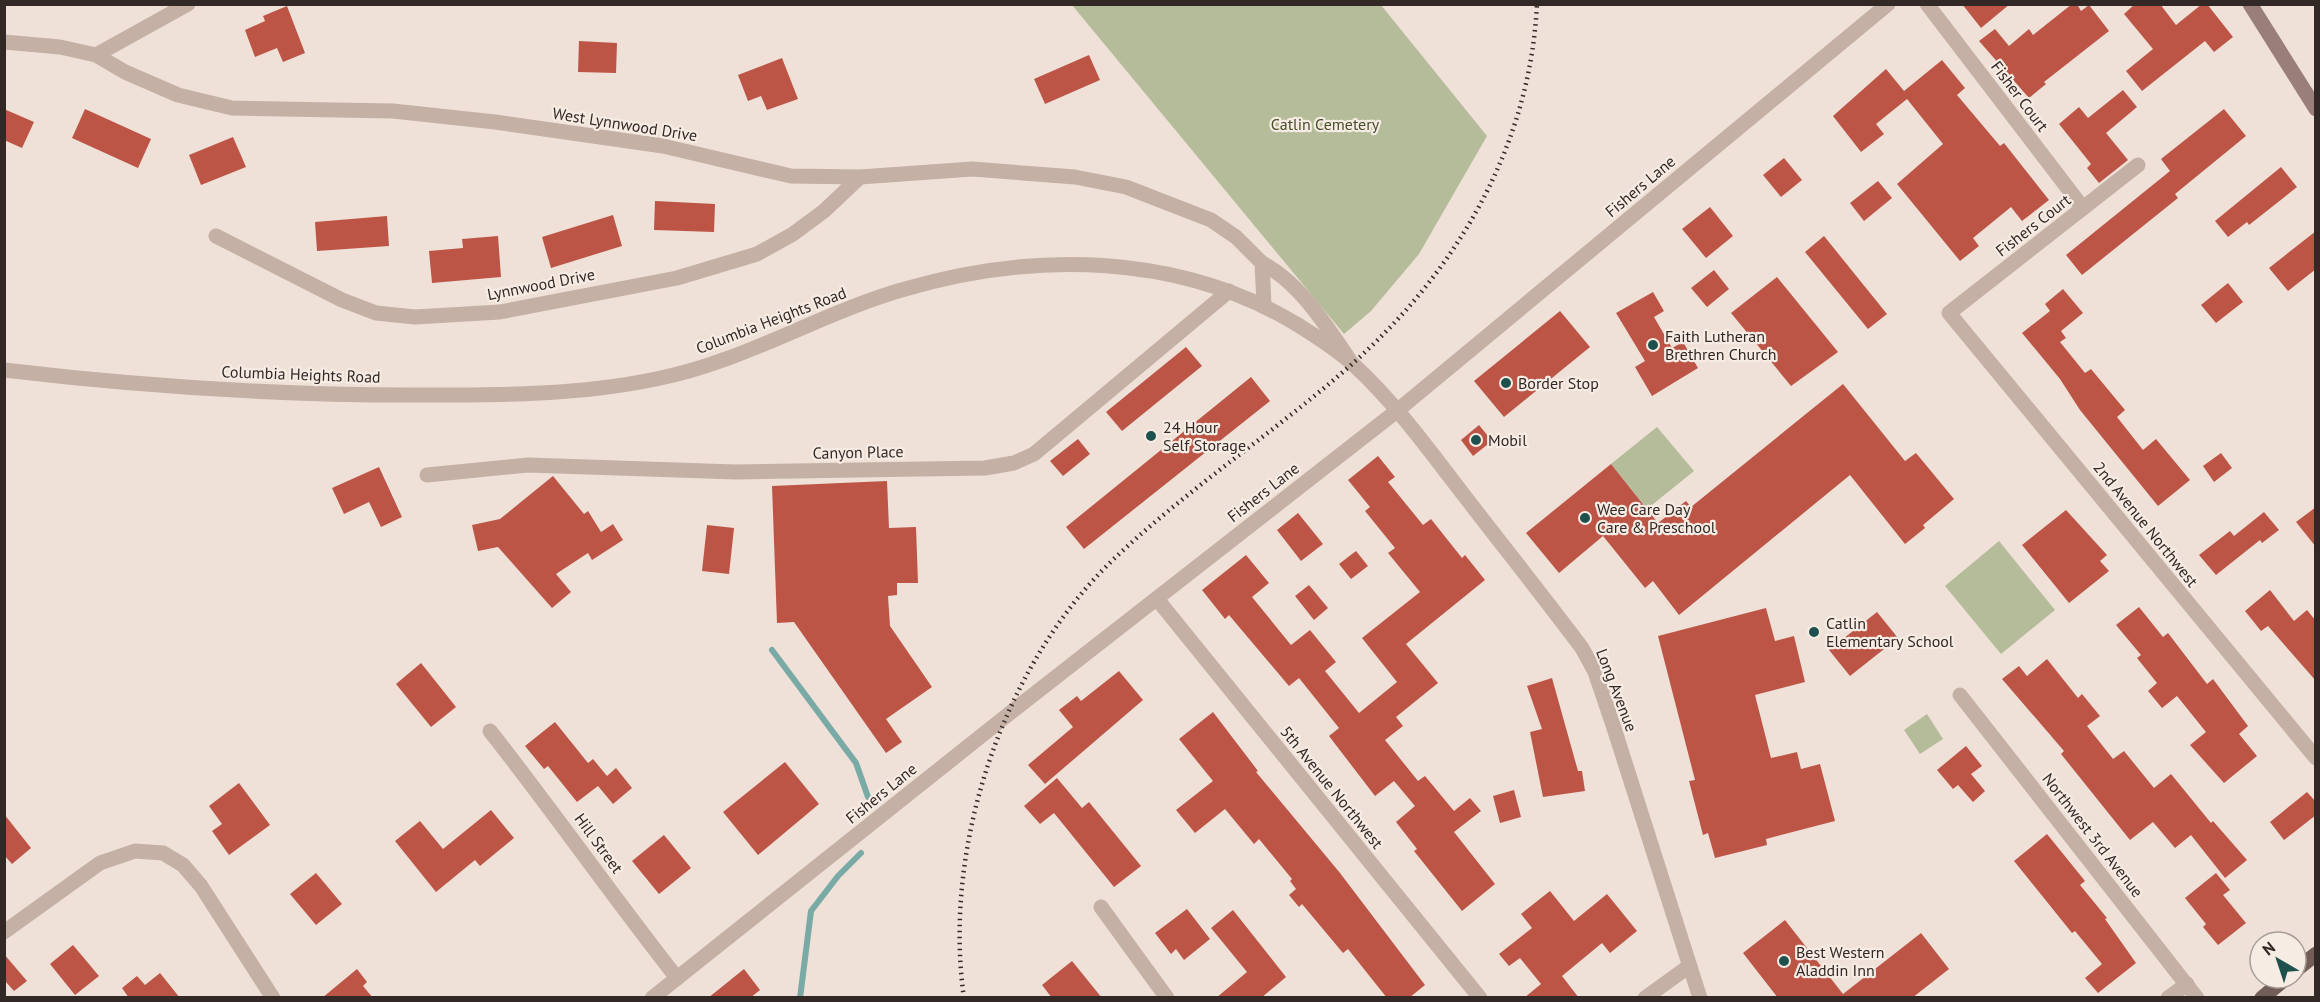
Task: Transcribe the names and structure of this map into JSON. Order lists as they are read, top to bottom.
{
  "streets": {
    "street": [
      "Fisher Court",
      "West Lynnwood Drive",
      "Fishers Lane",
      "Fishers Court",
      "Lynnwood Drive",
      "Columbia Heights Road",
      "Canyon Place",
      "2nd Avenue Northwest",
      "Long Avenue",
      "5th Avenue Northwest",
      "Northwest 3rd Avenue",
      "Hill Street"
    ]
  },
  "crossings": [
    ["Fisher Court", "Fishers Court"],
    ["West Lynnwood Drive", "Lynnwood Drive"],
    ["West Lynnwood Drive", "Columbia Heights Road"],
    ["Fishers Lane", "Columbia Heights Road"],
    ["Fishers Lane", "Long Avenue"],
    ["Fishers Lane", "5th Avenue Northwest"],
    ["Fishers Lane", "Hill Street"],
    ["Fishers Court", "2nd Avenue Northwest"],
    ["Columbia Heights Road", "Canyon Place"],
    ["Columbia Heights Road", "Long Avenue"]
  ],
  "parks": ["Catlin Cemetery"],
  "places": [
    "Faith Lutheran Brethren Church",
    "Border Stop",
    "24 Hour Self Storage",
    "Mobil",
    "Wee Care Day Care & Preschool",
    "Catlin Elementary School",
    "Best Western Aladdin Inn"
  ],
  "north": "top left"
}
